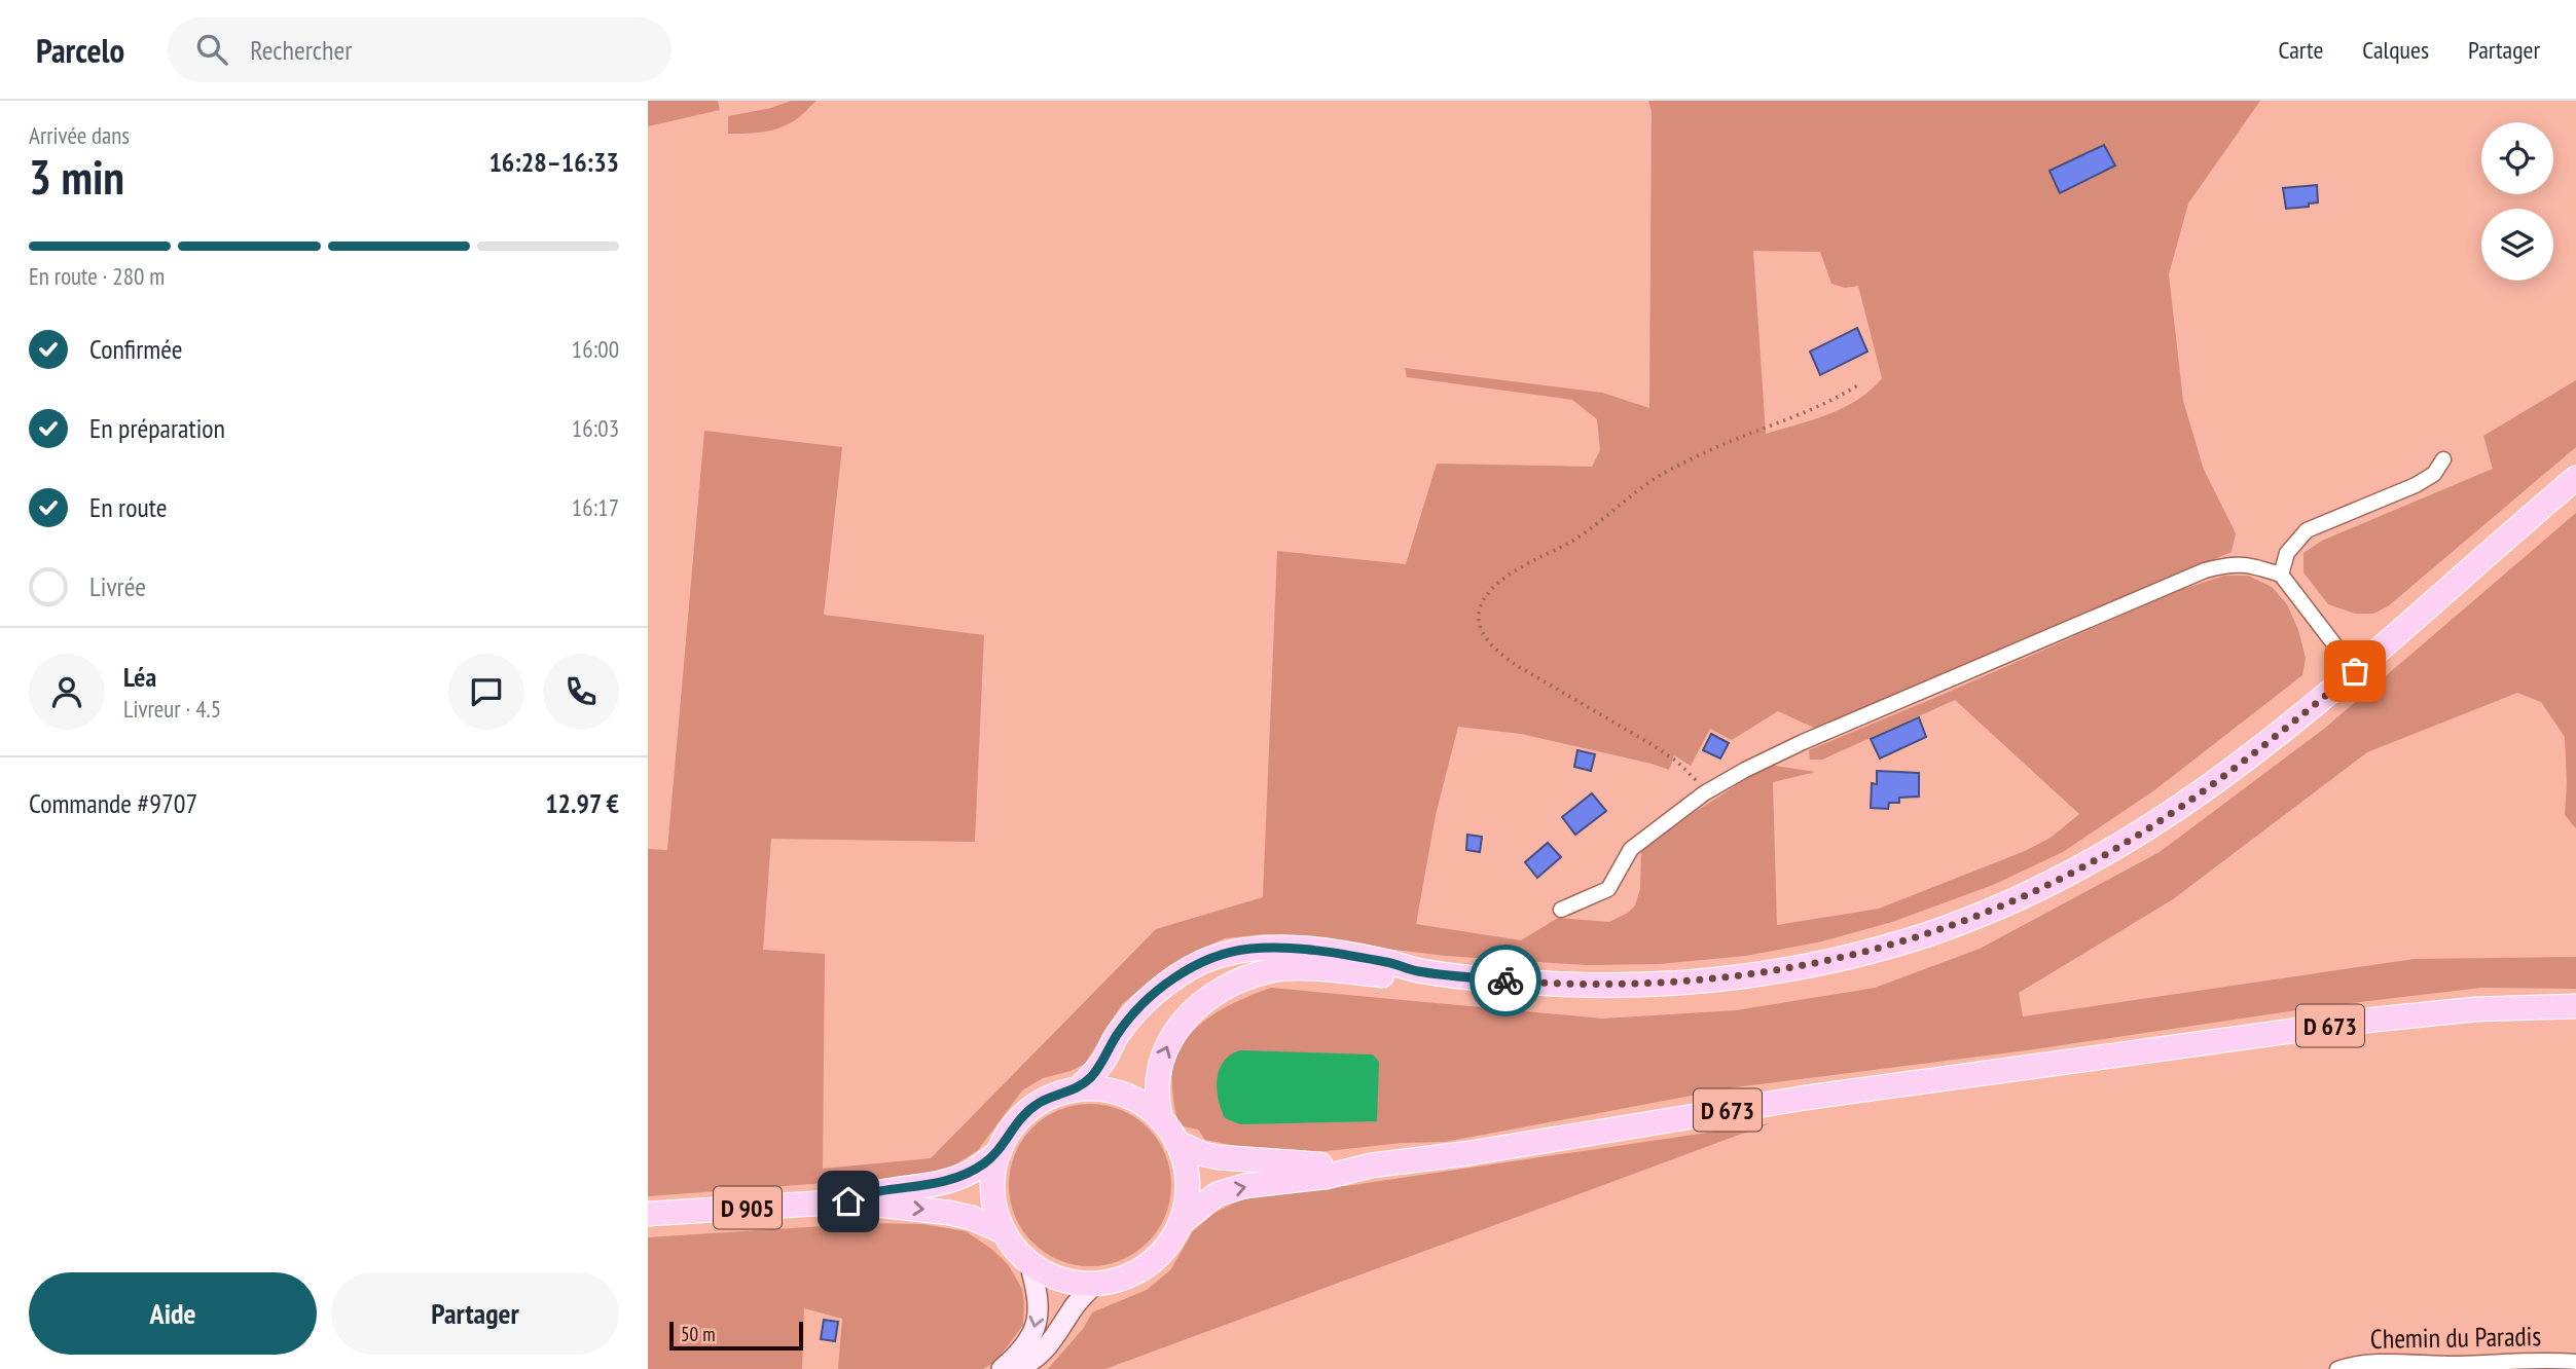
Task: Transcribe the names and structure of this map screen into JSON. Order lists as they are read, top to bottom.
{
  "streets": {
    "main road": ["D 673", "D 905"],
    "street": ["Chemin du Paradis"]
  },
  "crossings": [
    ["D 673", "D 905"]
  ],
  "scale_bar": "50 m",
  "page": {
    "header": "Parcelo",
    "search": "Rechercher",
    "nav": ["Carte", "Calques", "Partager"],
    "heading": ["3 min", "Arrivée dans", "16:28–16:33"],
    "panel": [
      "Léa",
      "Livreur · 4.5",
      "Commande #9707",
      "12.97 €"
    ],
    "bar": "En route · 280 m",
    "list": [
      ["Confirmée", "16:00"],
      ["En préparation", "16:03"],
      ["En route", "16:17"],
      "Livrée"
    ],
    "buttons": ["Aide", "Partager"],
    "scale": "50 m"
  }
}
